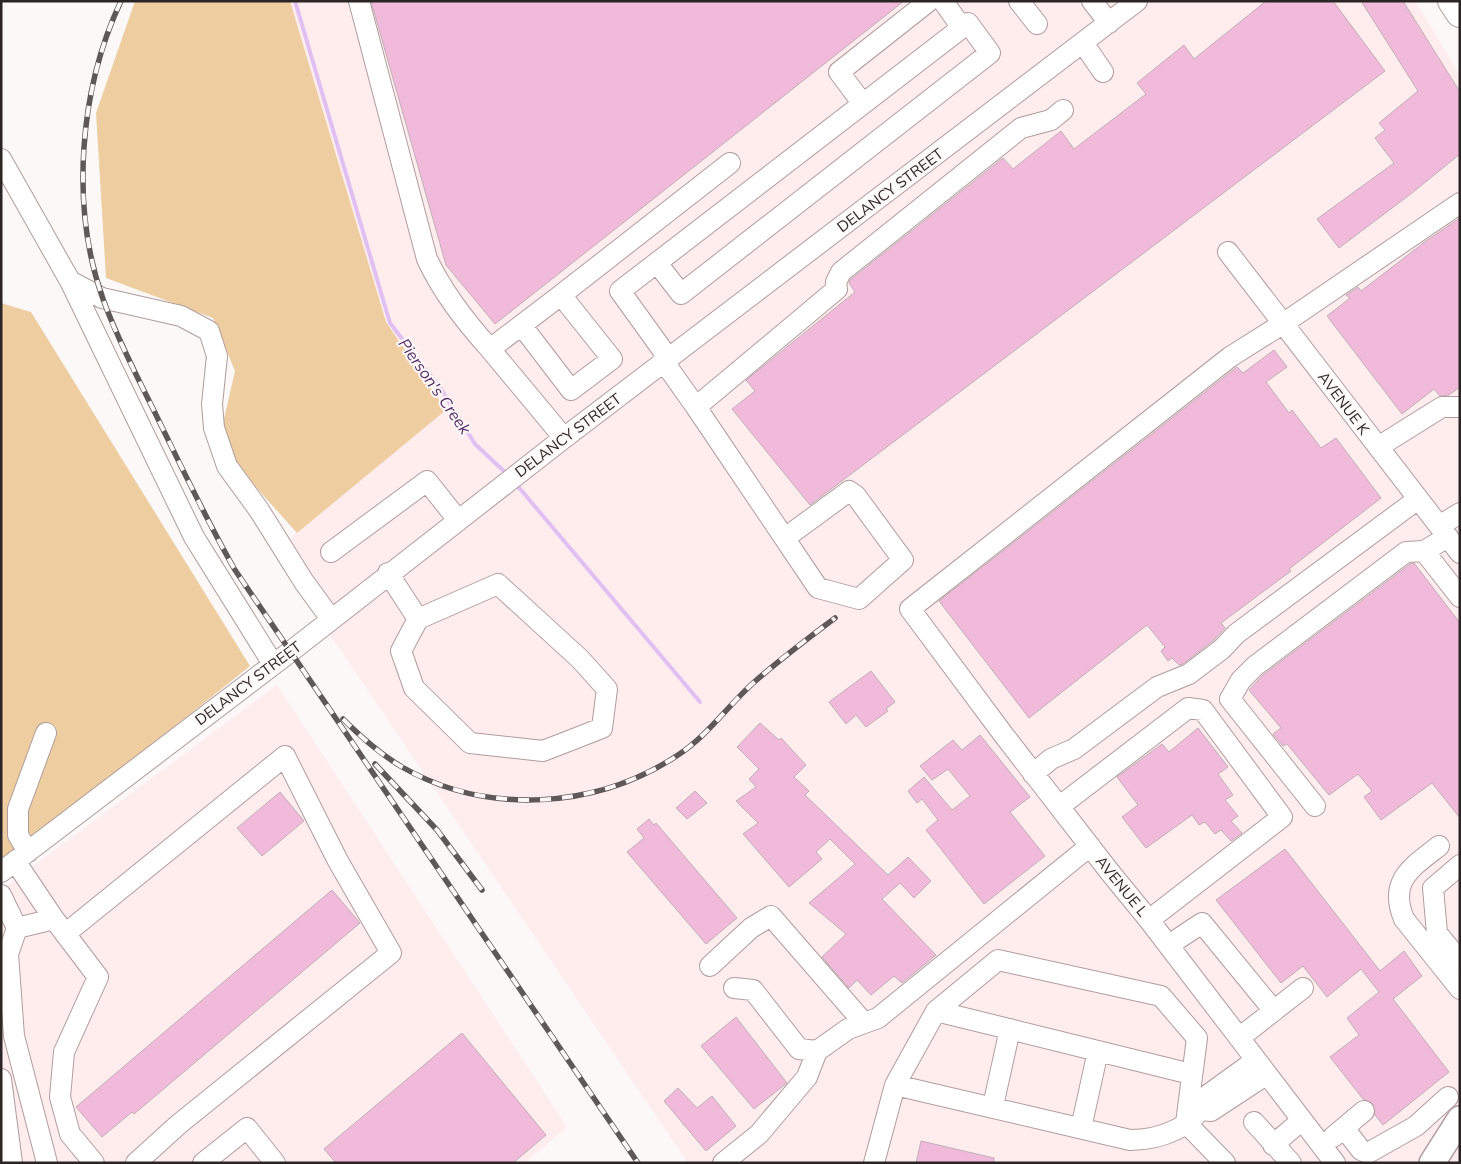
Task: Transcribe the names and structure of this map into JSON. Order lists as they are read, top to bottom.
{
  "streets": {
    "street": ["DELANCY STREET", "AVENUE K", "AVENUE L"]
  },
  "crossings": [
    ["AVENUE K", "AVENUE L"]
  ],
  "water": ["Pierson's Creek"]
}
